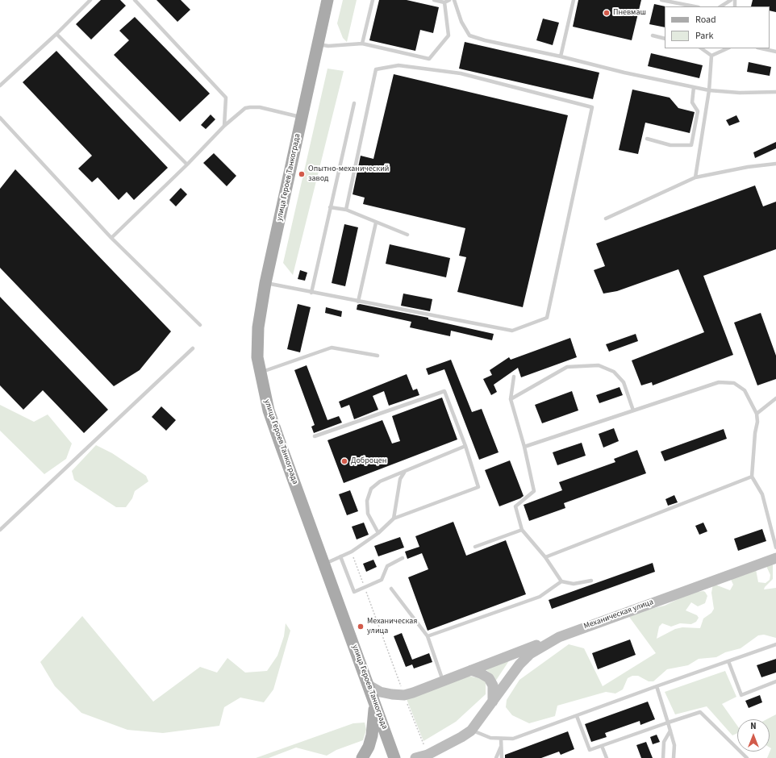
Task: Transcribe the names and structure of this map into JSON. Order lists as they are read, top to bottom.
{
  "streets": {
    "main road": ["улица Героев Танкограда"],
    "street": ["Механическая улица"]
  },
  "places": [
    "Пневмаш",
    "Опытно-механический завод",
    "Доброцен",
    "Механическая улица"
  ],
  "legend": ["Road", "Park"],
  "north": "top"
}
